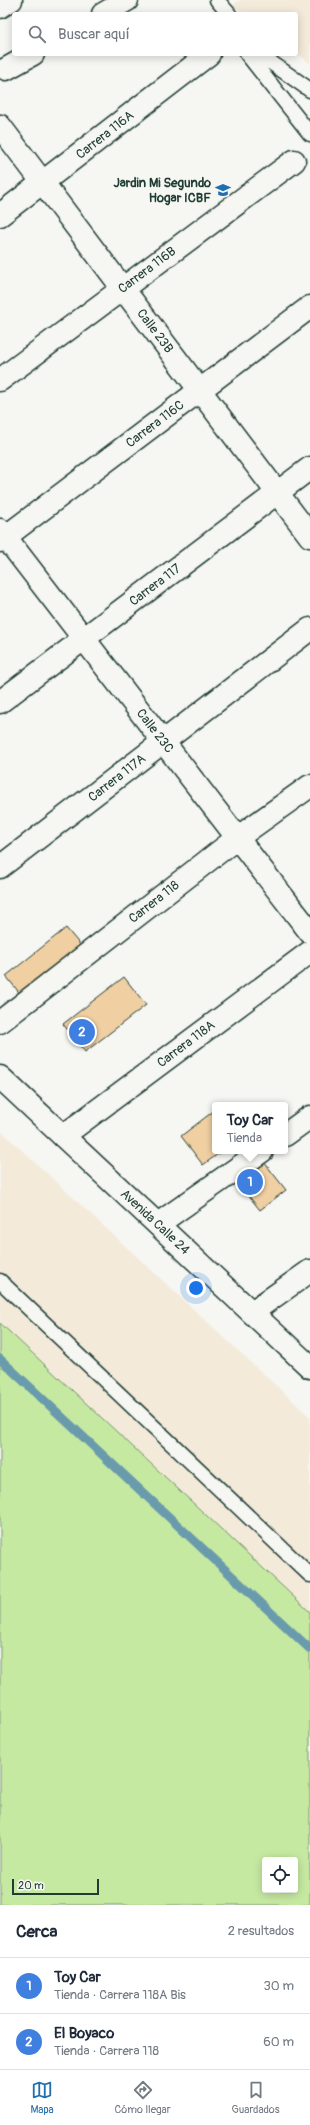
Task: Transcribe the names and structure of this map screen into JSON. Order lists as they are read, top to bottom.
{
  "streets": {
    "street": [
      "Carrera 116A",
      "Carrera 116B",
      "Calle 23B",
      "Carrera 116C",
      "Carrera 117",
      "Calle 23C",
      "Carrera 117A",
      "Carrera 118",
      "Carrera 118A",
      "Avenida Calle 24"
    ]
  },
  "crossings": [
    ["Carrera 116A", "Calle 23B"],
    ["Carrera 116B", "Calle 23B"],
    ["Calle 23B", "Carrera 116C"],
    ["Calle 23B", "Carrera 117"],
    ["Carrera 116C", "Calle 23C"],
    ["Carrera 117", "Calle 23C"],
    ["Calle 23C", "Carrera 117A"],
    ["Calle 23C", "Carrera 118"],
    ["Carrera 118A", "Avenida Calle 24"]
  ],
  "places": {
    "school or university": ["Jardin Mi Segundo Hogar ICBF"]
  },
  "scale_bar": "20 m",
  "page": {
    "search": "Buscar aquí",
    "pins": ["2", "1"],
    "popup": ["Toy Car", "Tienda"],
    "scale": "20 m",
    "heading": ["Cerca", "2 resultados"],
    "list": [
      {
        "mark": "1",
        "name": "Toy Car",
        "note": "Tienda · Carrera 118A Bis",
        "value": "30 m"
      },
      {
        "mark": "2",
        "name": "El Boyaco",
        "note": "Tienda · Carrera 118",
        "value": "60 m"
      }
    ],
    "nav": ["Mapa", "Cómo llegar", "Guardados"]
  }
}
